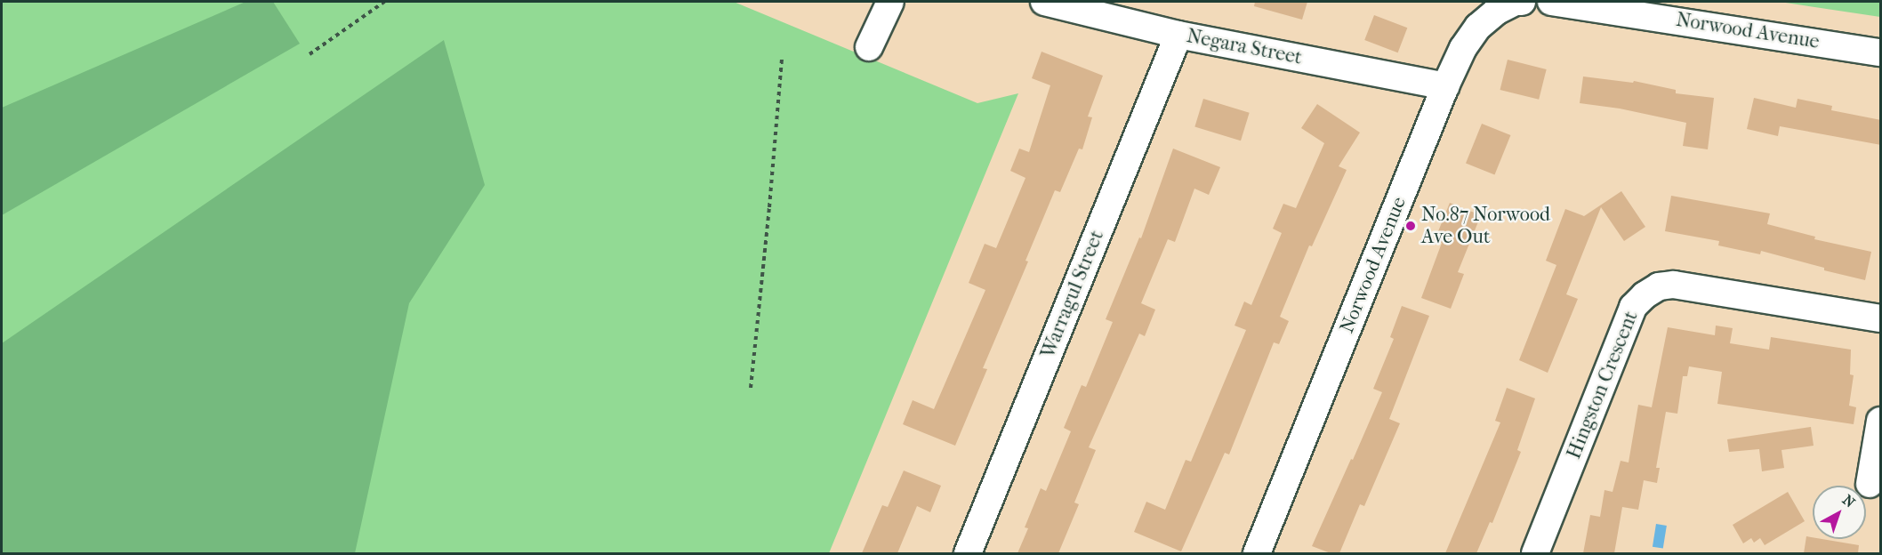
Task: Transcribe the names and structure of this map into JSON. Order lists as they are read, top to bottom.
{
  "streets": {
    "street": [
      "Norwood Avenue",
      "Negara Street",
      "Warragul Street",
      "Hingston Crescent"
    ]
  },
  "crossings": [
    ["Norwood Avenue", "Negara Street"],
    ["Negara Street", "Warragul Street"]
  ],
  "places": ["No.87 Norwood Ave Out"],
  "north": "top right"
}
